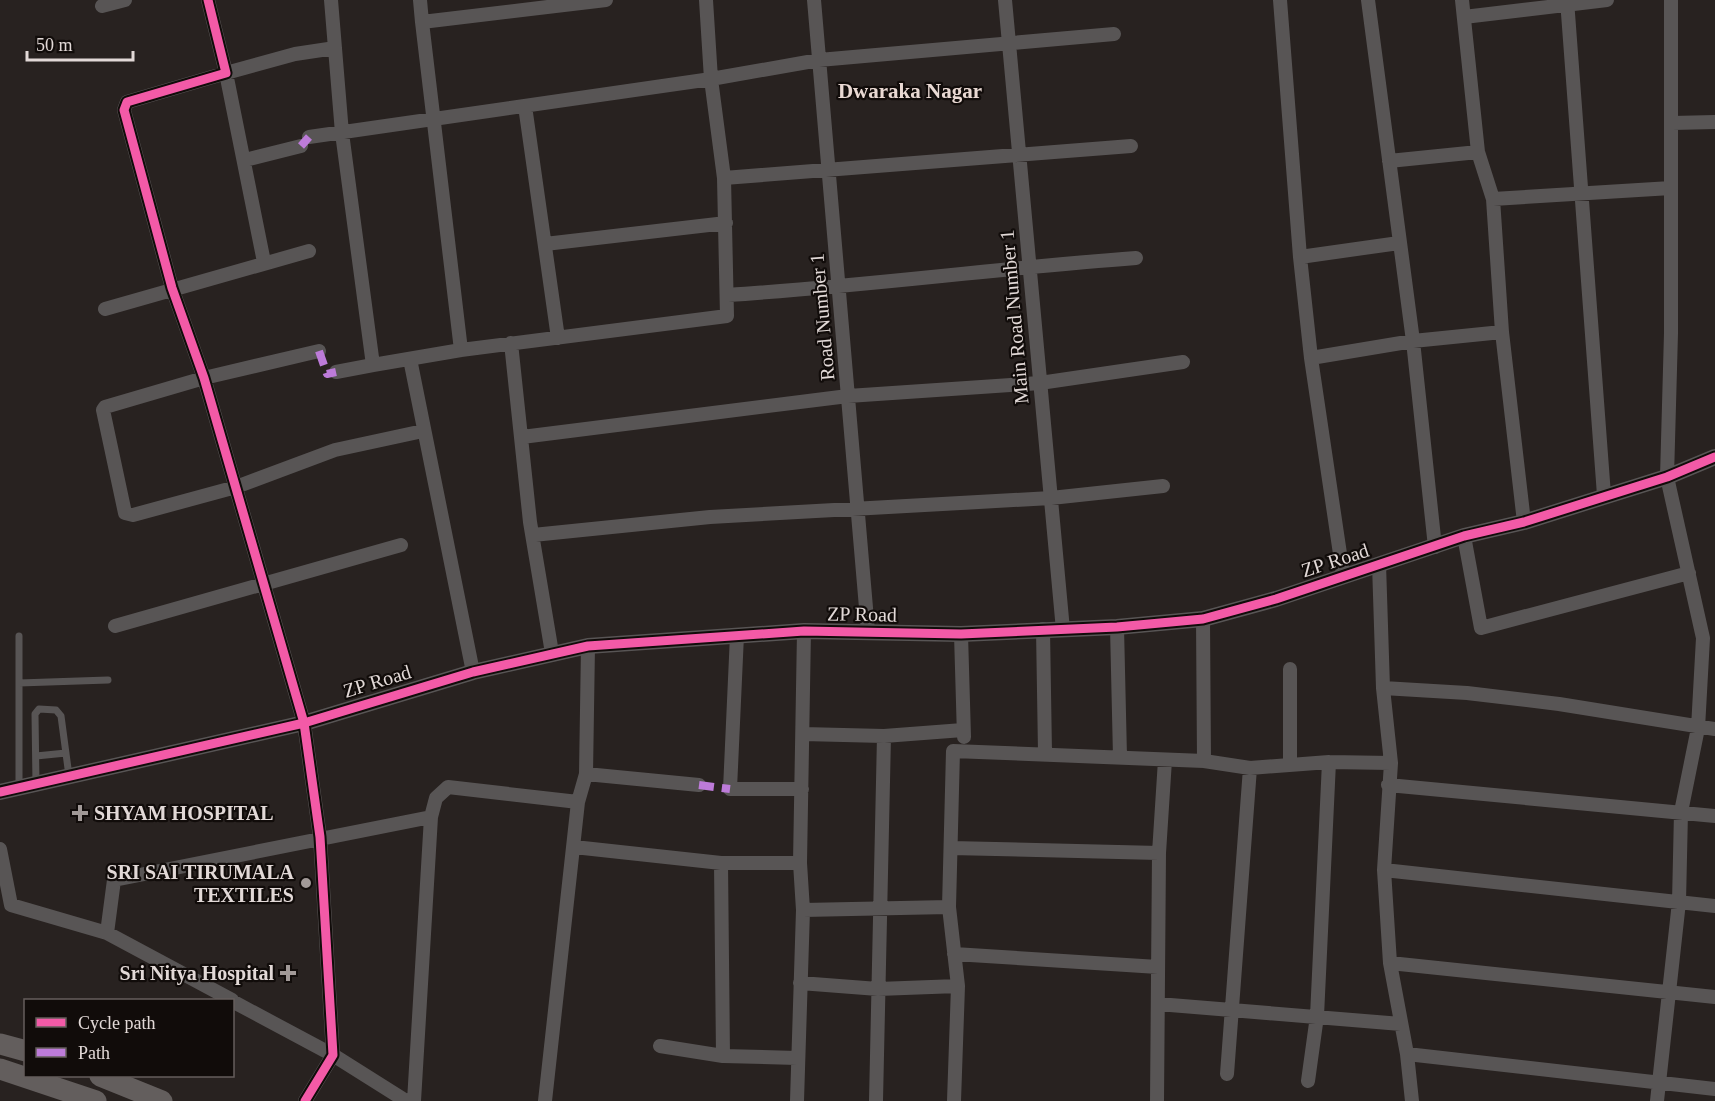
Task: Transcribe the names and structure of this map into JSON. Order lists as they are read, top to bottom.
{
  "streets": {
    "street": ["Road Number 1", "Main Road Number 1", "ZP Road"]
  },
  "crossings": [
    ["Road Number 1", "ZP Road"],
    ["Main Road Number 1", "ZP Road"]
  ],
  "districts": ["Dwaraka Nagar"],
  "places": {
    "health": ["SHYAM HOSPITAL", "Sri Nitya Hospital"],
    "other": ["SRI SAI TIRUMALA TEXTILES"]
  },
  "legend": ["Cycle path", "Path"],
  "scale_bar": "50 m"
}
